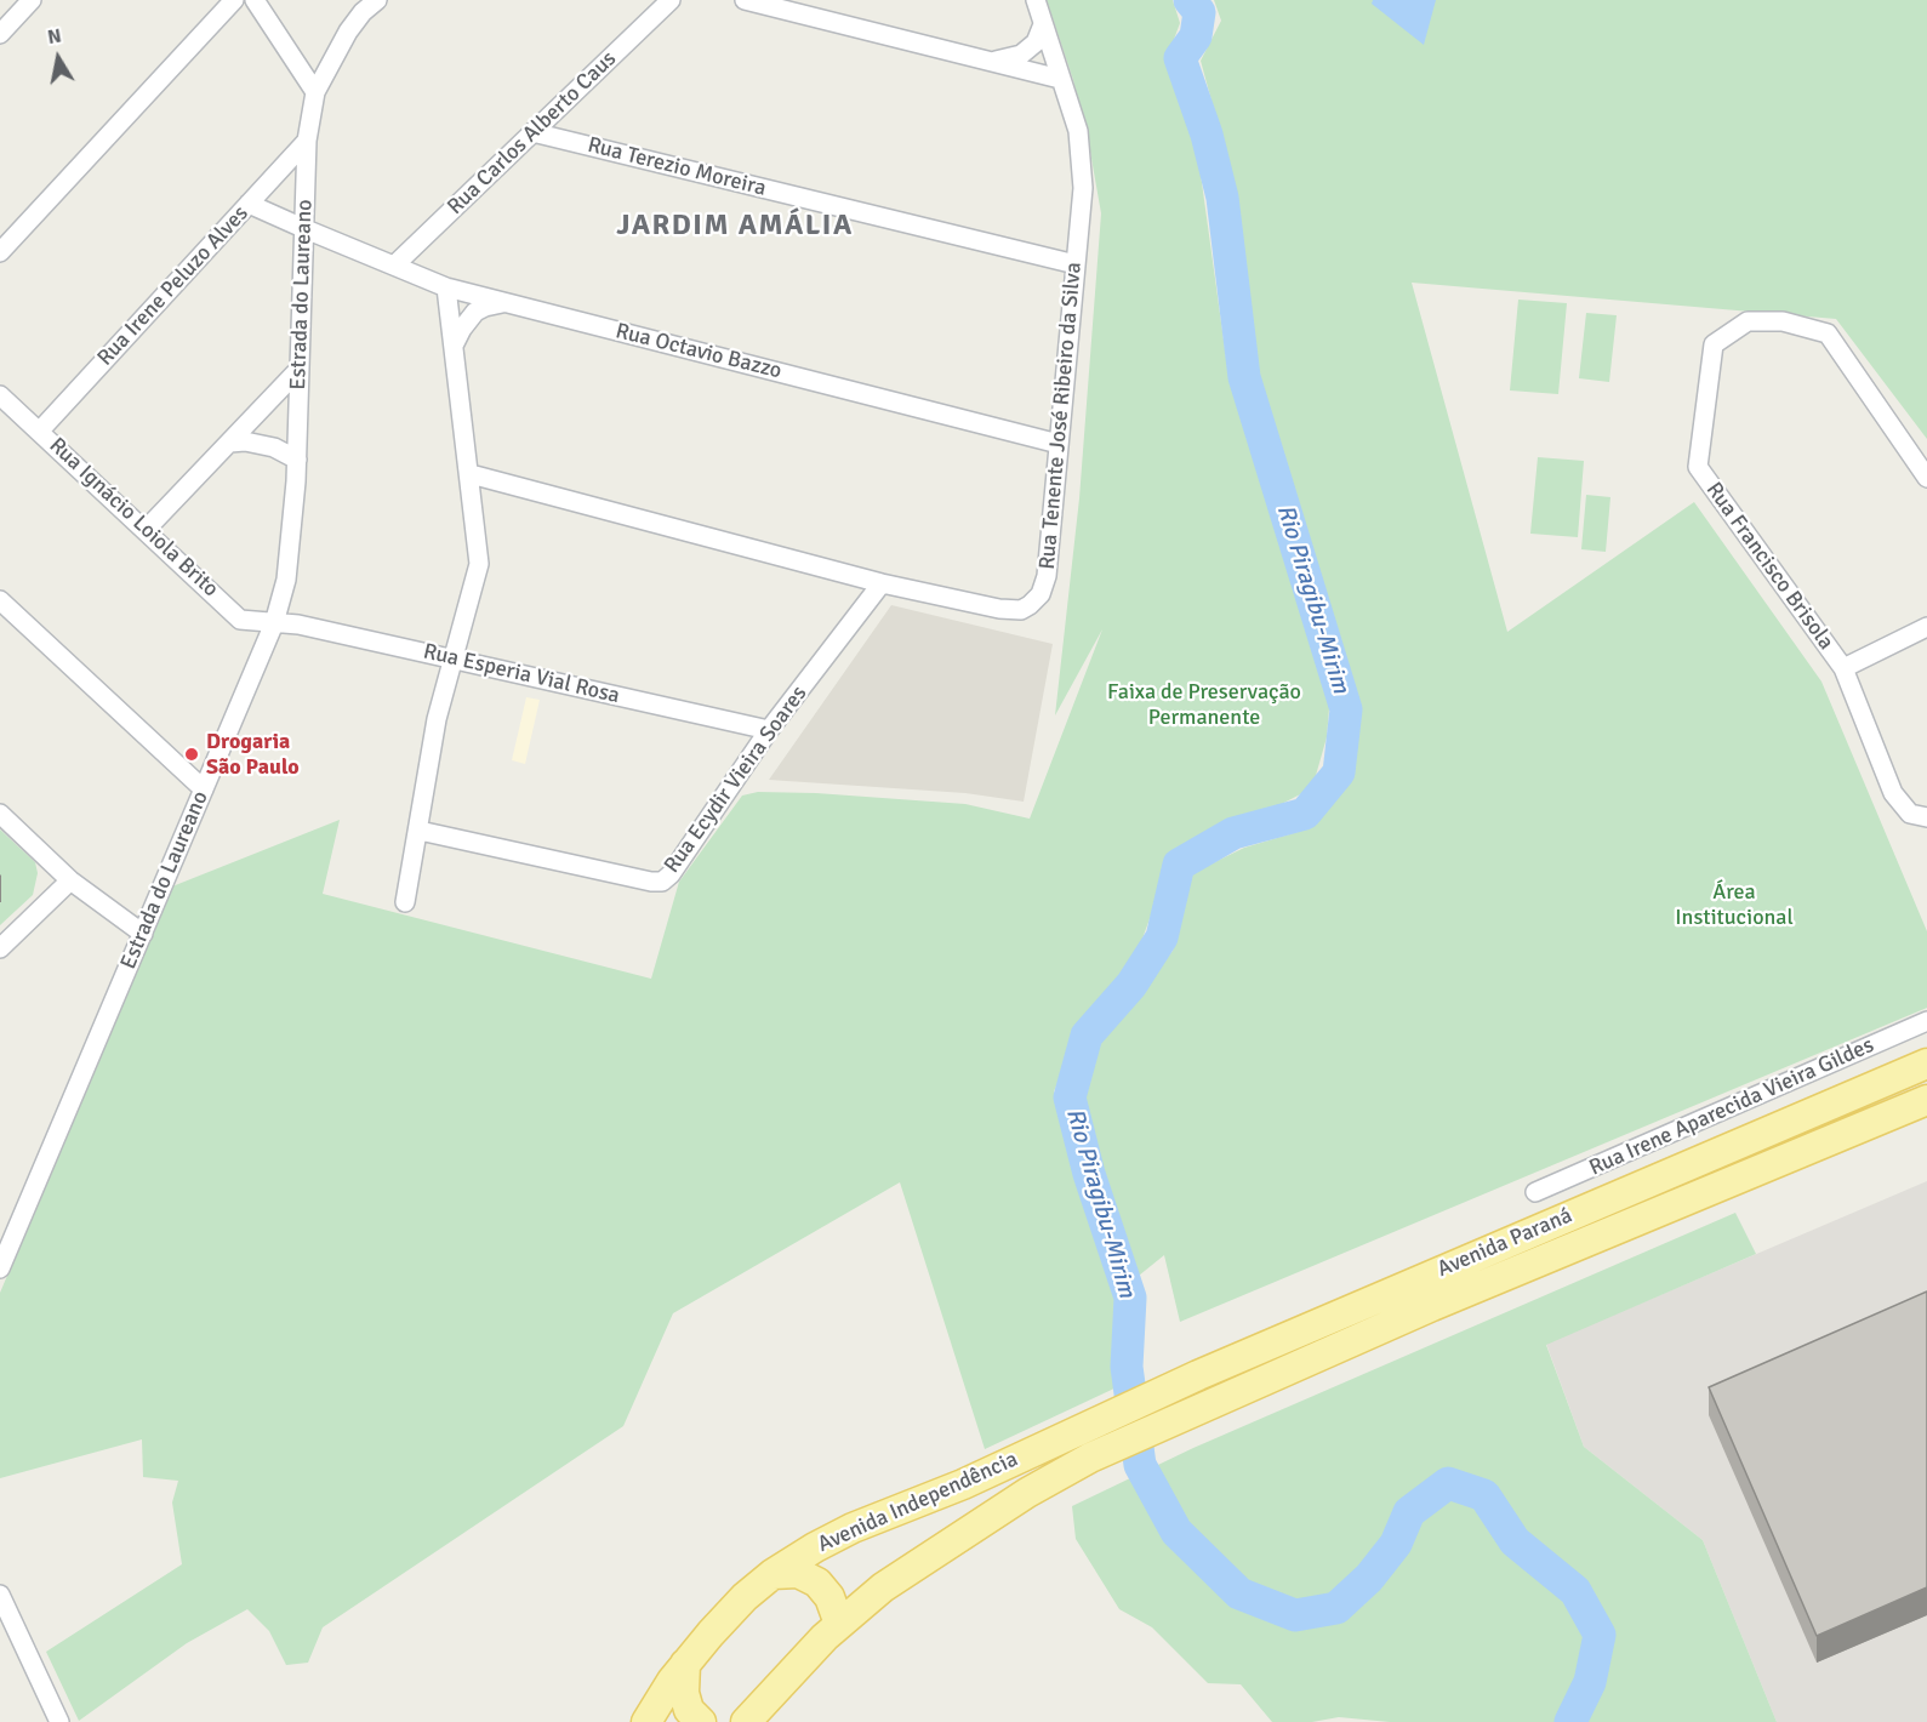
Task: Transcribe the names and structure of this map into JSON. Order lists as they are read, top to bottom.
{
  "streets": {
    "main road": ["Avenida Paraná", "Avenida Independência"],
    "street": [
      "Rua Carlos Alberto Caus",
      "Rua Terezio Moreira",
      "Rua Irene Peluzo Alves",
      "Estrada do Laureano",
      "Rua Octavio Bazzo",
      "Rua Tenente José Ribeiro da Silva",
      "Rua Ignácio Loiola Brito",
      "Rua Francisco Brisola",
      "Rua Esperia Vial Rosa",
      "Rua Ecydir Vieira Soares",
      "Rua Irene Aparecida Vieira Gildes"
    ]
  },
  "crossings": [
    ["Rua Carlos Alberto Caus", "Rua Terezio Moreira"],
    ["Rua Carlos Alberto Caus", "Rua Octavio Bazzo"],
    ["Rua Terezio Moreira", "Rua Tenente José Ribeiro da Silva"],
    ["Rua Irene Peluzo Alves", "Estrada do Laureano"],
    ["Rua Irene Peluzo Alves", "Rua Octavio Bazzo"],
    ["Rua Irene Peluzo Alves", "Rua Ignácio Loiola Brito"],
    ["Estrada do Laureano", "Rua Octavio Bazzo"],
    ["Estrada do Laureano", "Rua Ignácio Loiola Brito"],
    ["Estrada do Laureano", "Rua Esperia Vial Rosa"],
    ["Rua Octavio Bazzo", "Rua Tenente José Ribeiro da Silva"],
    ["Rua Tenente José Ribeiro da Silva", "Rua Ecydir Vieira Soares"],
    ["Rua Ignácio Loiola Brito", "Rua Esperia Vial Rosa"],
    ["Rua Esperia Vial Rosa", "Rua Ecydir Vieira Soares"],
    ["Avenida Paraná", "Avenida Independência"]
  ],
  "districts": ["JARDIM AMÁLIA"],
  "water": ["Rio Piragibu-Mirim"],
  "parks": ["Faixa de Preservação Permanente", "Área Institucional"],
  "places": ["Drogaria São Paulo"],
  "north": "top"
}
